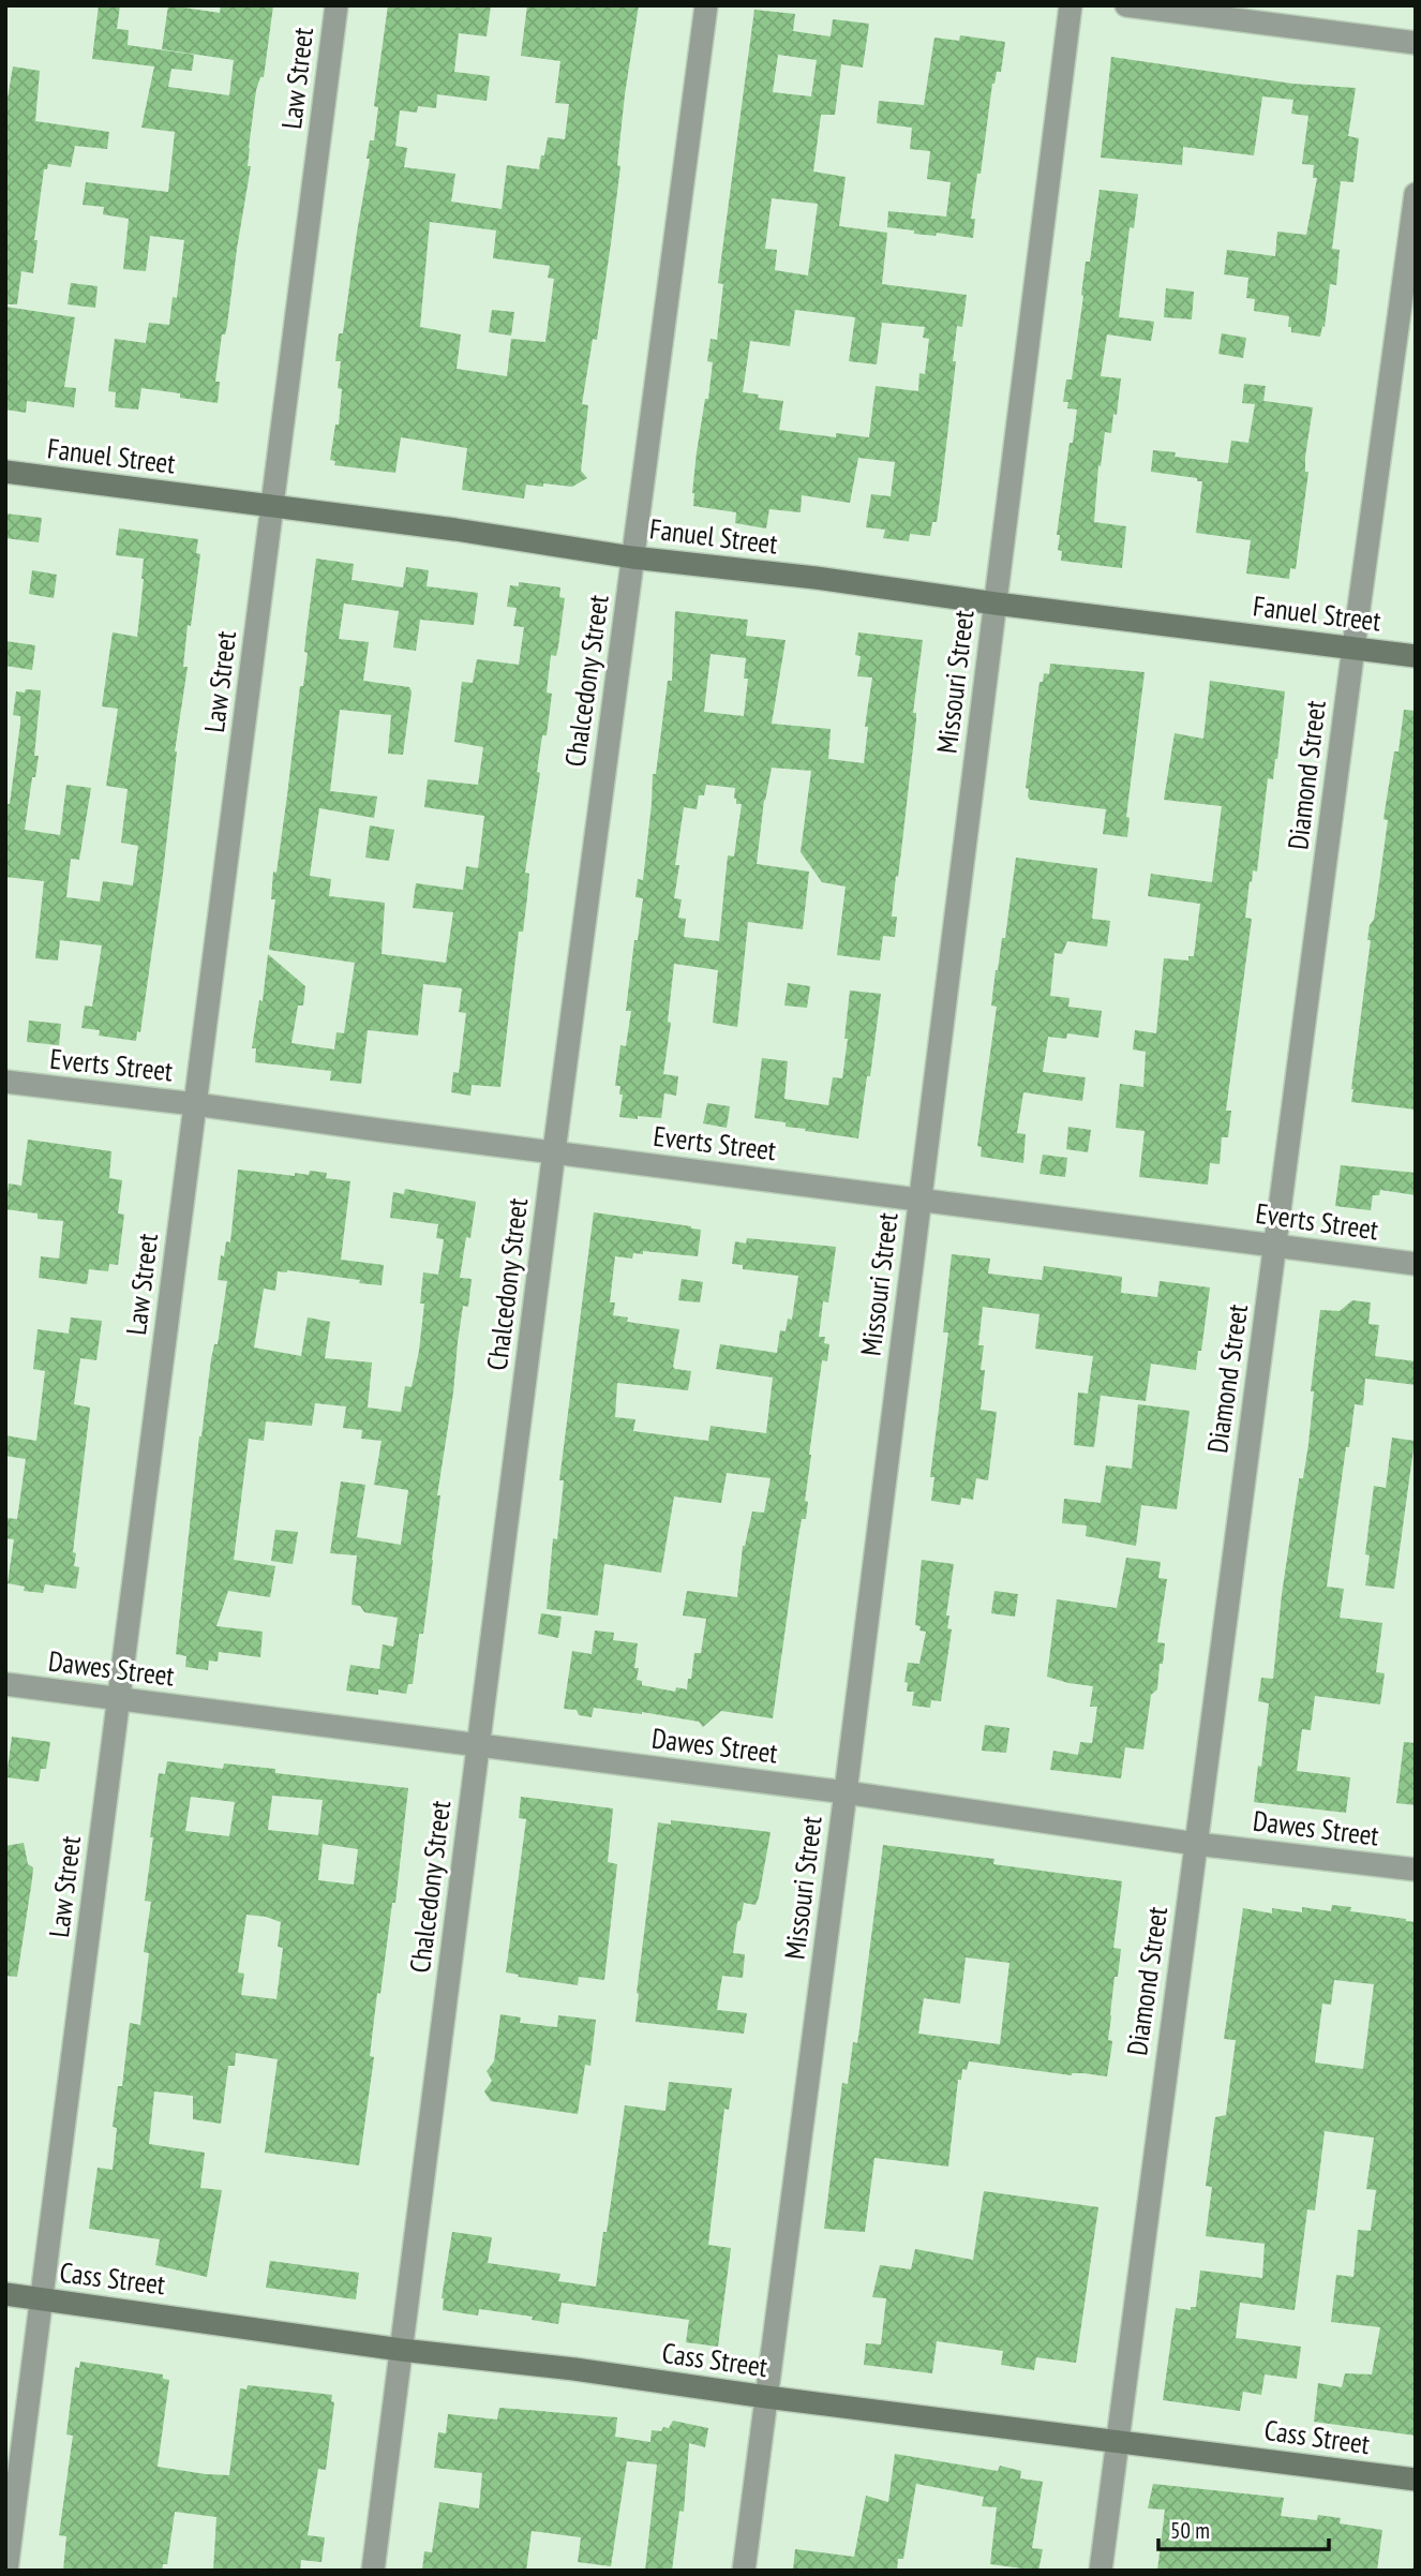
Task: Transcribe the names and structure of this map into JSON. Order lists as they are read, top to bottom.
{
  "streets": {
    "street": [
      "Law Street",
      "Fanuel Street",
      "Chalcedony Street",
      "Missouri Street",
      "Diamond Street",
      "Everts Street",
      "Dawes Street",
      "Cass Street"
    ]
  },
  "crossings": [
    ["Law Street", "Fanuel Street"],
    ["Law Street", "Everts Street"],
    ["Law Street", "Dawes Street"],
    ["Law Street", "Cass Street"],
    ["Fanuel Street", "Chalcedony Street"],
    ["Fanuel Street", "Missouri Street"],
    ["Fanuel Street", "Diamond Street"],
    ["Chalcedony Street", "Everts Street"],
    ["Chalcedony Street", "Dawes Street"],
    ["Chalcedony Street", "Cass Street"],
    ["Missouri Street", "Everts Street"],
    ["Missouri Street", "Dawes Street"],
    ["Missouri Street", "Cass Street"],
    ["Diamond Street", "Everts Street"],
    ["Diamond Street", "Dawes Street"],
    ["Diamond Street", "Cass Street"]
  ],
  "scale_bar": "50 m"
}
